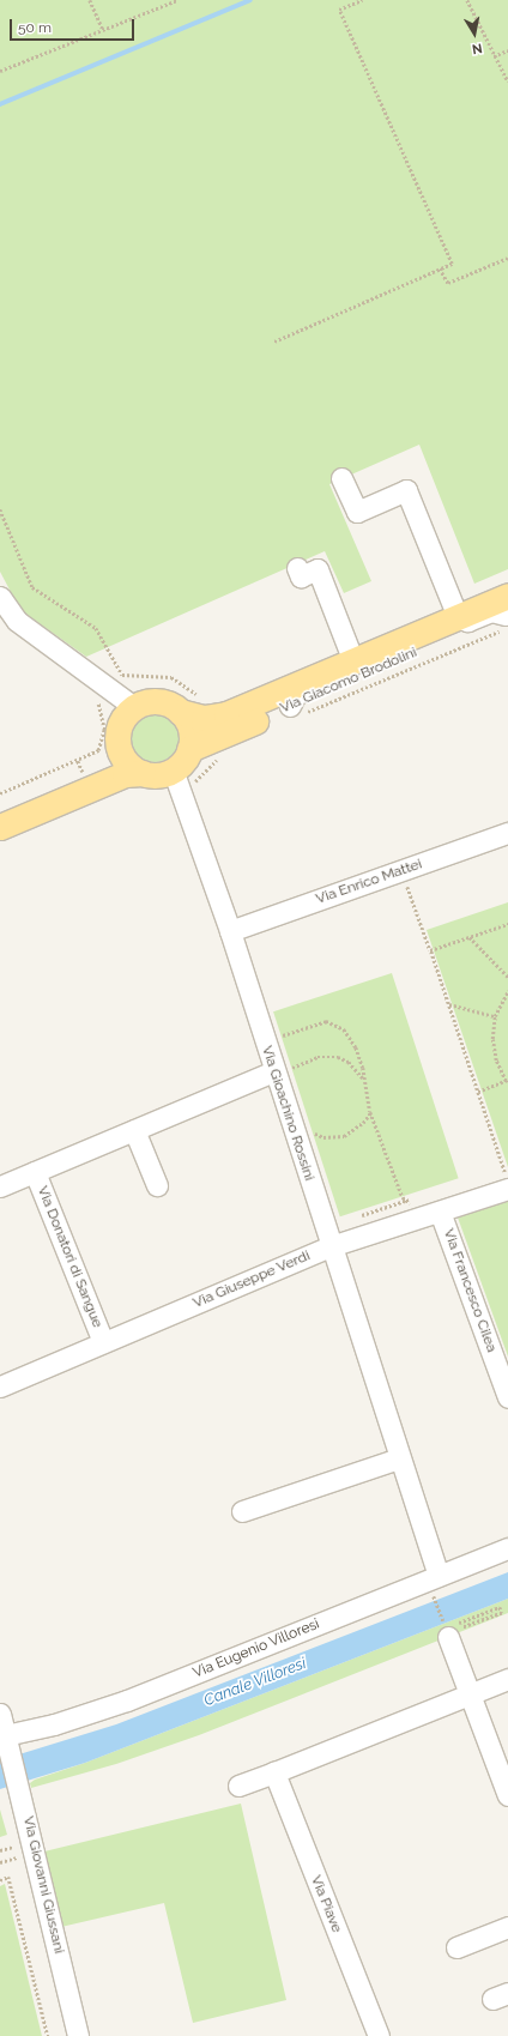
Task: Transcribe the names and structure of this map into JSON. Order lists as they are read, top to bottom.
{
  "streets": {
    "main road": ["Via Giacomo Brodolini"],
    "street": [
      "Via Enrico Mattei",
      "Via Gioachino Rossini",
      "Via Donatori di Sangue",
      "Via Giuseppe Verdi",
      "Via Francesco Cilea",
      "Via Eugenio Villoresi",
      "Via Giovanni Giussani",
      "Via Piave"
    ]
  },
  "crossings": [
    ["Via Giacomo Brodolini", "Via Gioachino Rossini"],
    ["Via Enrico Mattei", "Via Gioachino Rossini"],
    ["Via Gioachino Rossini", "Via Giuseppe Verdi"],
    ["Via Gioachino Rossini", "Via Eugenio Villoresi"],
    ["Via Donatori di Sangue", "Via Giuseppe Verdi"],
    ["Via Giuseppe Verdi", "Via Francesco Cilea"],
    ["Via Eugenio Villoresi", "Via Giovanni Giussani"]
  ],
  "water": ["Canale Villoresi"],
  "scale_bar": "50 m",
  "north": "bottom"
}
